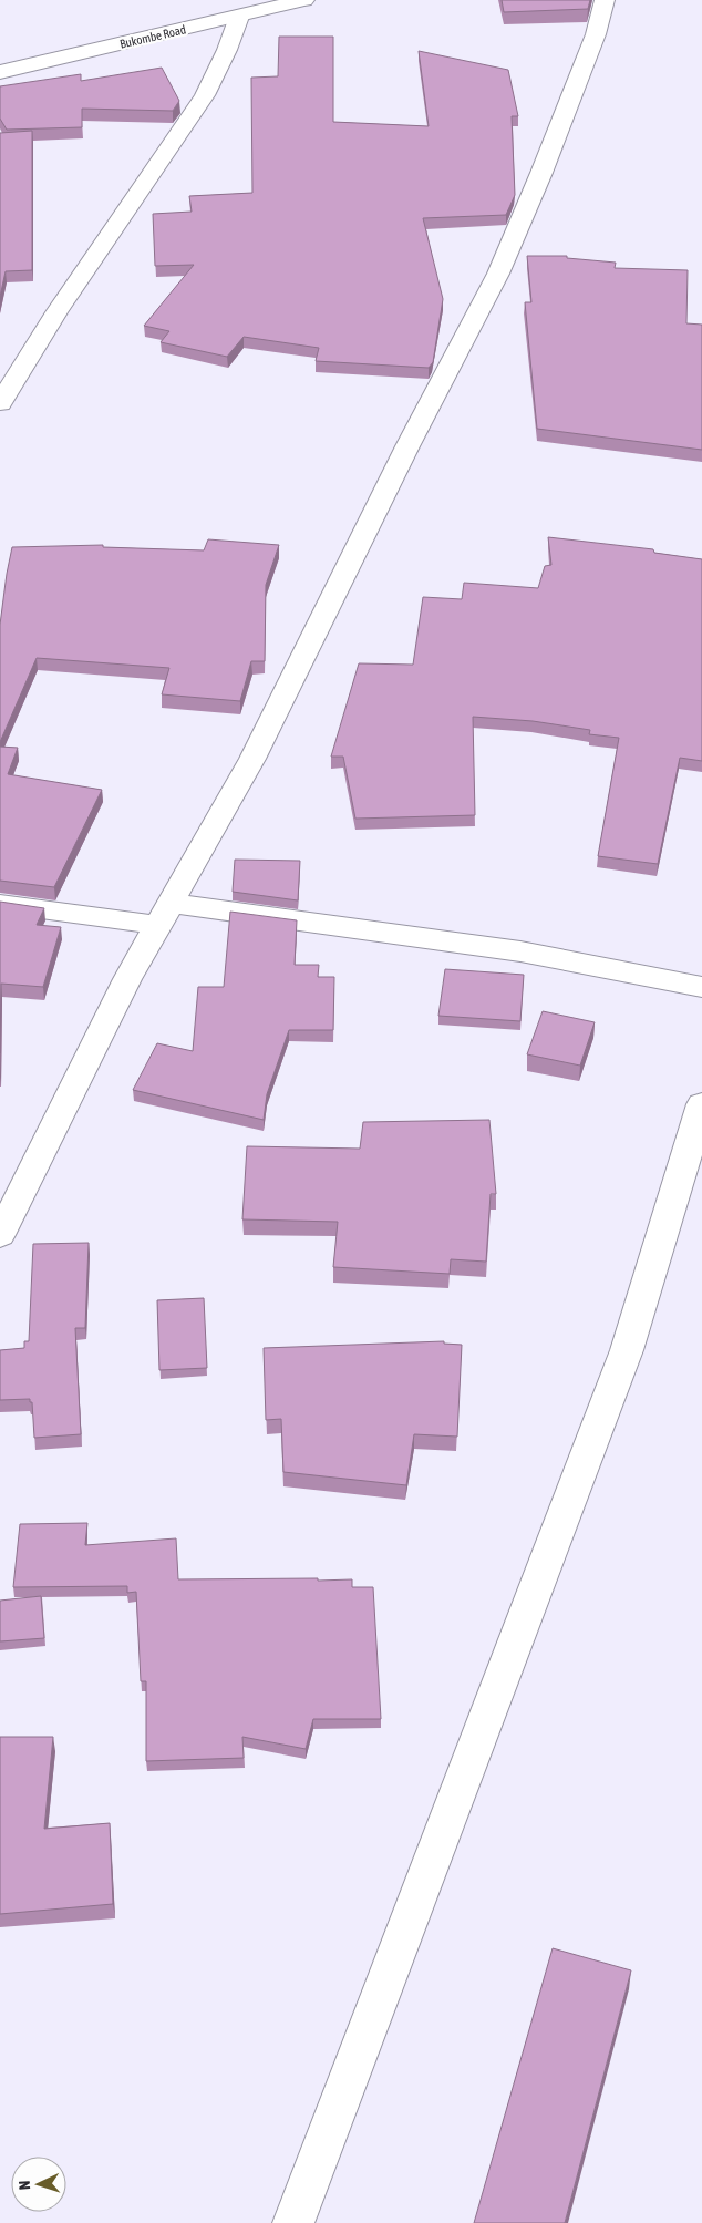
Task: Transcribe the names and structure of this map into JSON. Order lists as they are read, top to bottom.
{
  "streets": {
    "street": ["Bukombe Road"]
  },
  "north": "left"
}
